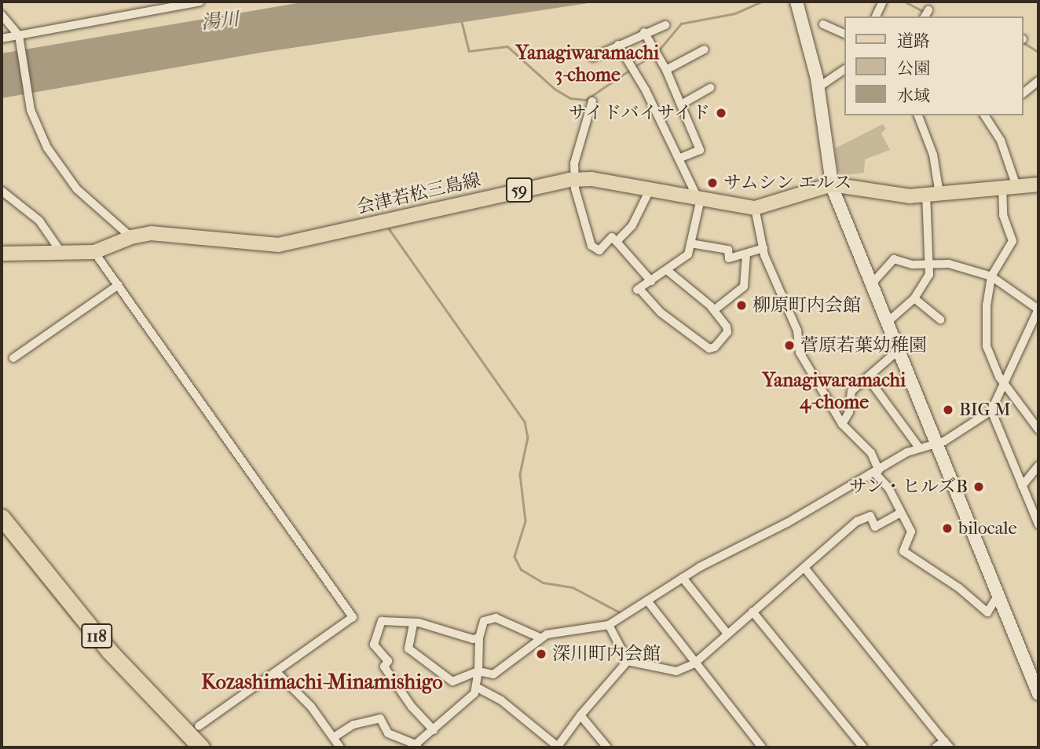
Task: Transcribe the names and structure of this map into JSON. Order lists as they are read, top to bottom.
{
  "streets": {
    "highway": ["118"],
    "main road": ["59", "会津若松三島線"]
  },
  "districts": ["Yanagiwaramachi 3-chome", "Yanagiwaramachi 4-chome", "Kozashimachi-Minamishigo"],
  "water": ["湯川"],
  "places": [
    "サイドバイサイド",
    "サムシン エルス",
    "柳原町内会館",
    "菅原若葉幼稚園",
    "BIG M",
    "サン・ヒルズB",
    "bilocale",
    "深川町内会館"
  ],
  "legend": ["道路", "公園", "水域"]
}
